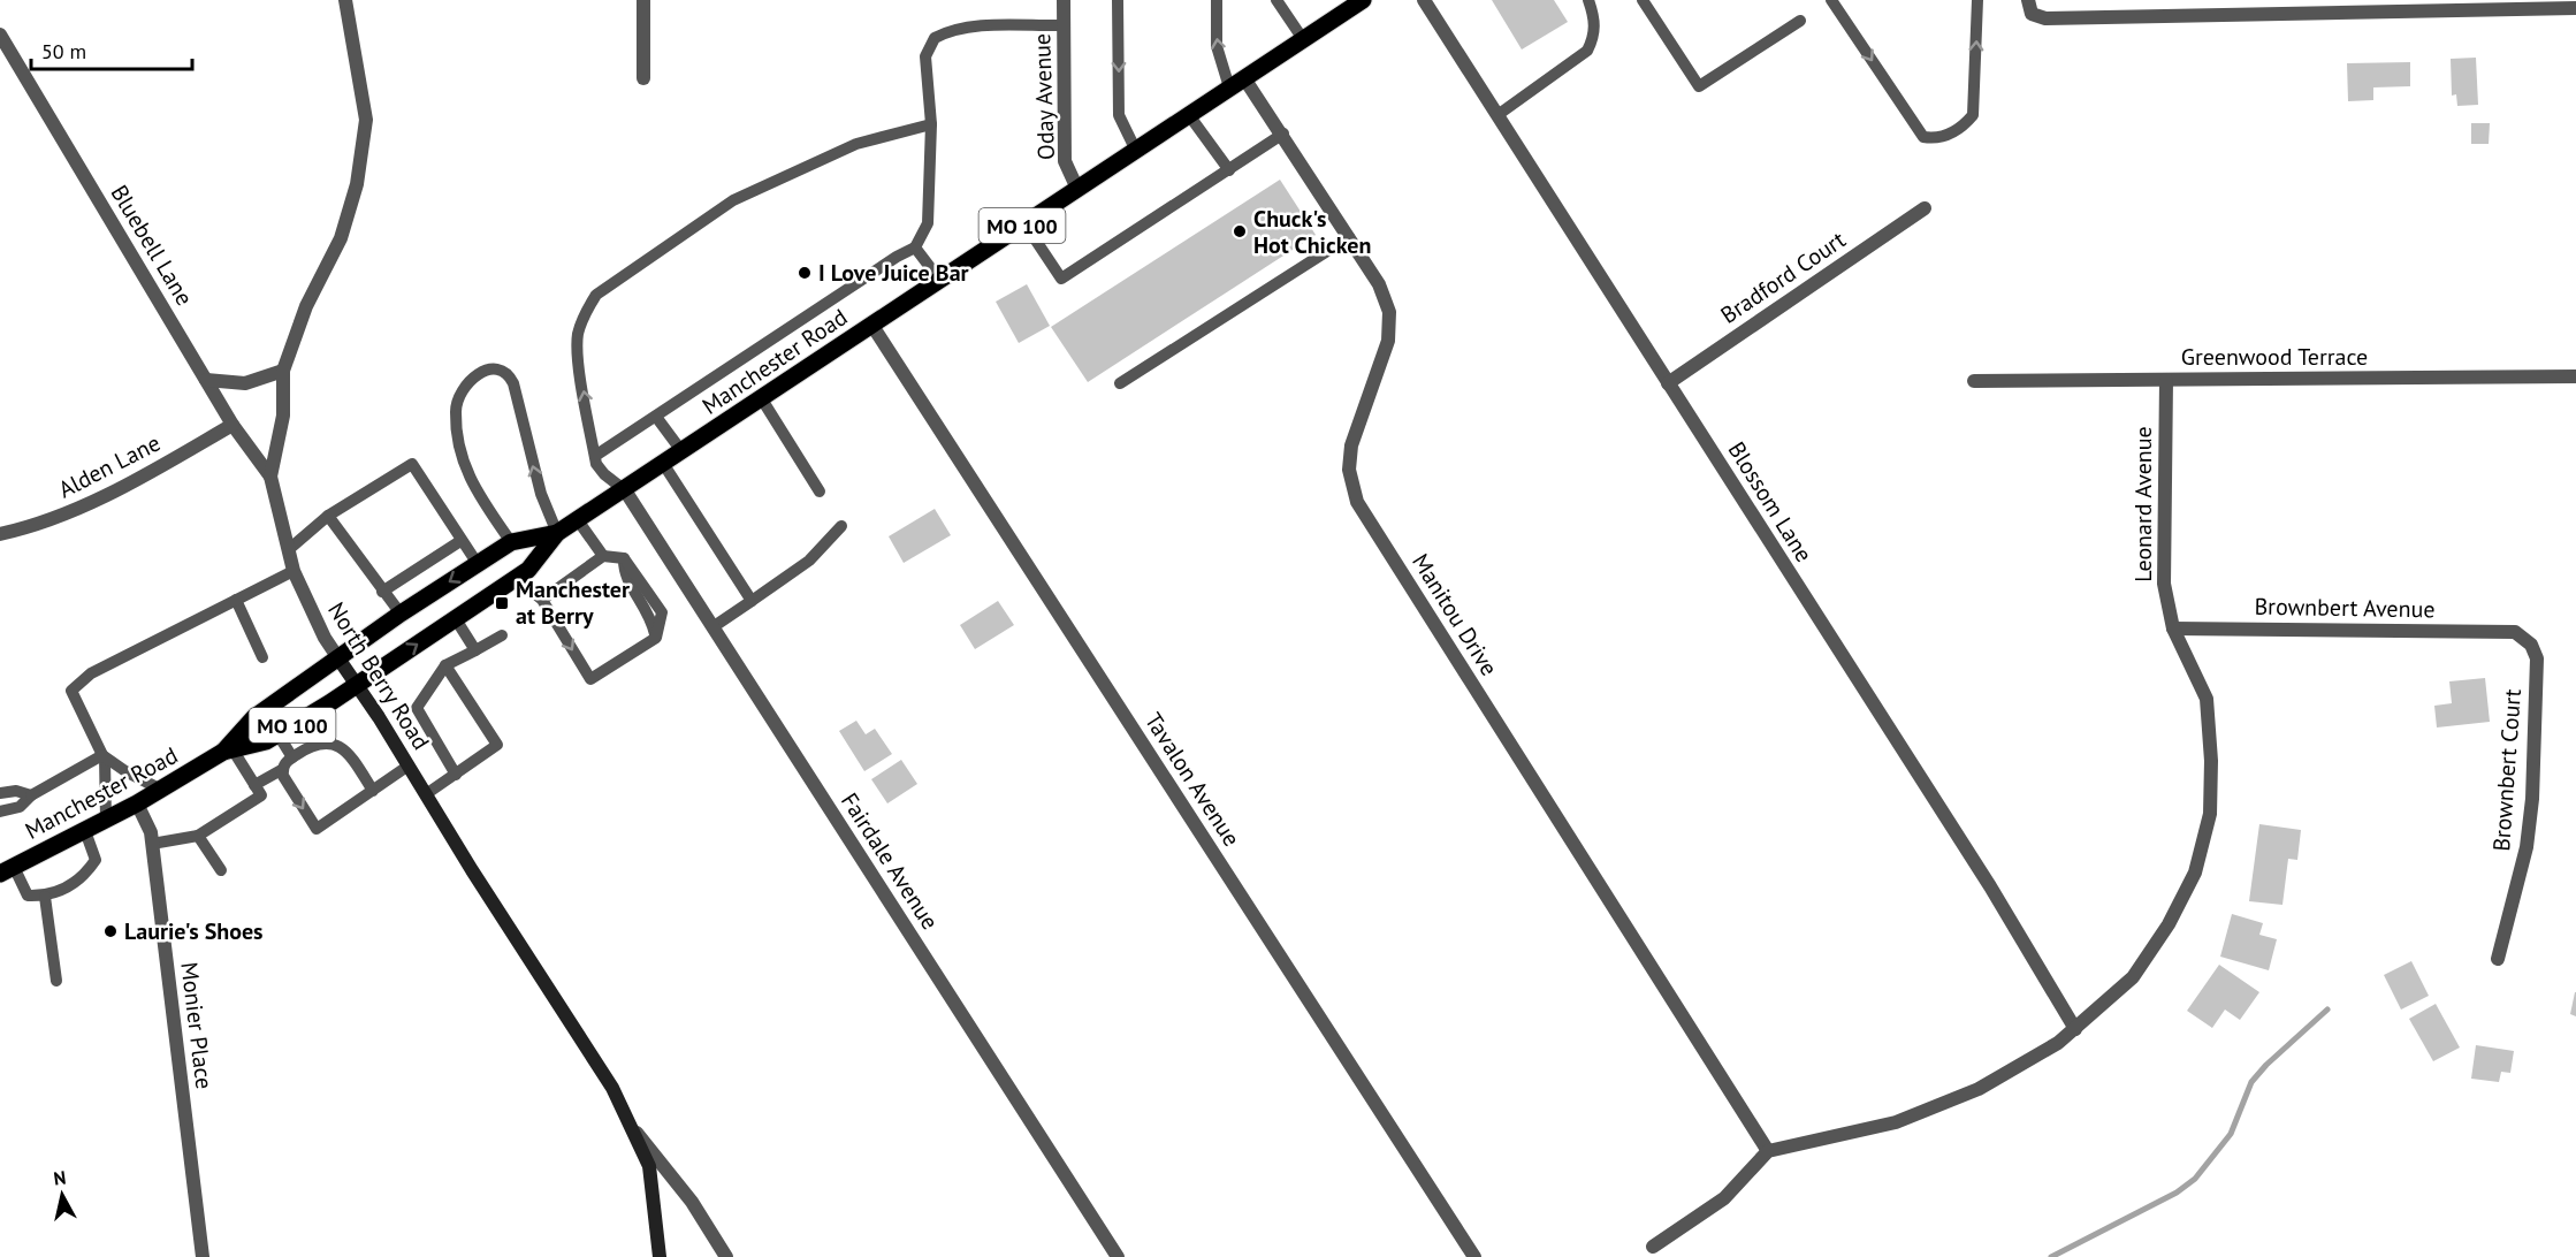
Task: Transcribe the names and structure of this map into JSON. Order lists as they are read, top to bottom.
{
  "streets": {
    "main road": ["MO 100", "Manchester Road", "North Berry Road"],
    "street": [
      "Oday Avenue",
      "Bluebell Lane",
      "Bradford Court",
      "Greenwood Terrace",
      "Alden Lane",
      "Blossom Lane",
      "Leonard Avenue",
      "Brownbert Avenue",
      "Manitou Drive",
      "Brownbert Court",
      "Tavalon Avenue",
      "Fairdale Avenue",
      "Monier Place"
    ]
  },
  "crossings": [
    ["Oday Avenue", "Manchester Road"],
    ["Bluebell Lane", "Alden Lane"],
    ["Bluebell Lane", "North Berry Road"],
    ["Bradford Court", "Blossom Lane"],
    ["Greenwood Terrace", "Leonard Avenue"],
    ["Manchester Road", "Manitou Drive"],
    ["Manchester Road", "North Berry Road"],
    ["Manchester Road", "Tavalon Avenue"],
    ["Manchester Road", "Fairdale Avenue"],
    ["Manchester Road", "Monier Place"],
    ["Blossom Lane", "Leonard Avenue"],
    ["Leonard Avenue", "Brownbert Avenue"],
    ["Leonard Avenue", "Manitou Drive"],
    ["Brownbert Avenue", "Brownbert Court"]
  ],
  "places": {
    "other": ["Chuck's Hot Chicken", "I Love Juice Bar", "Laurie's Shoes"],
    "transit": ["Manchester at Berry"]
  },
  "scale_bar": "50 m",
  "north": "top"
}
